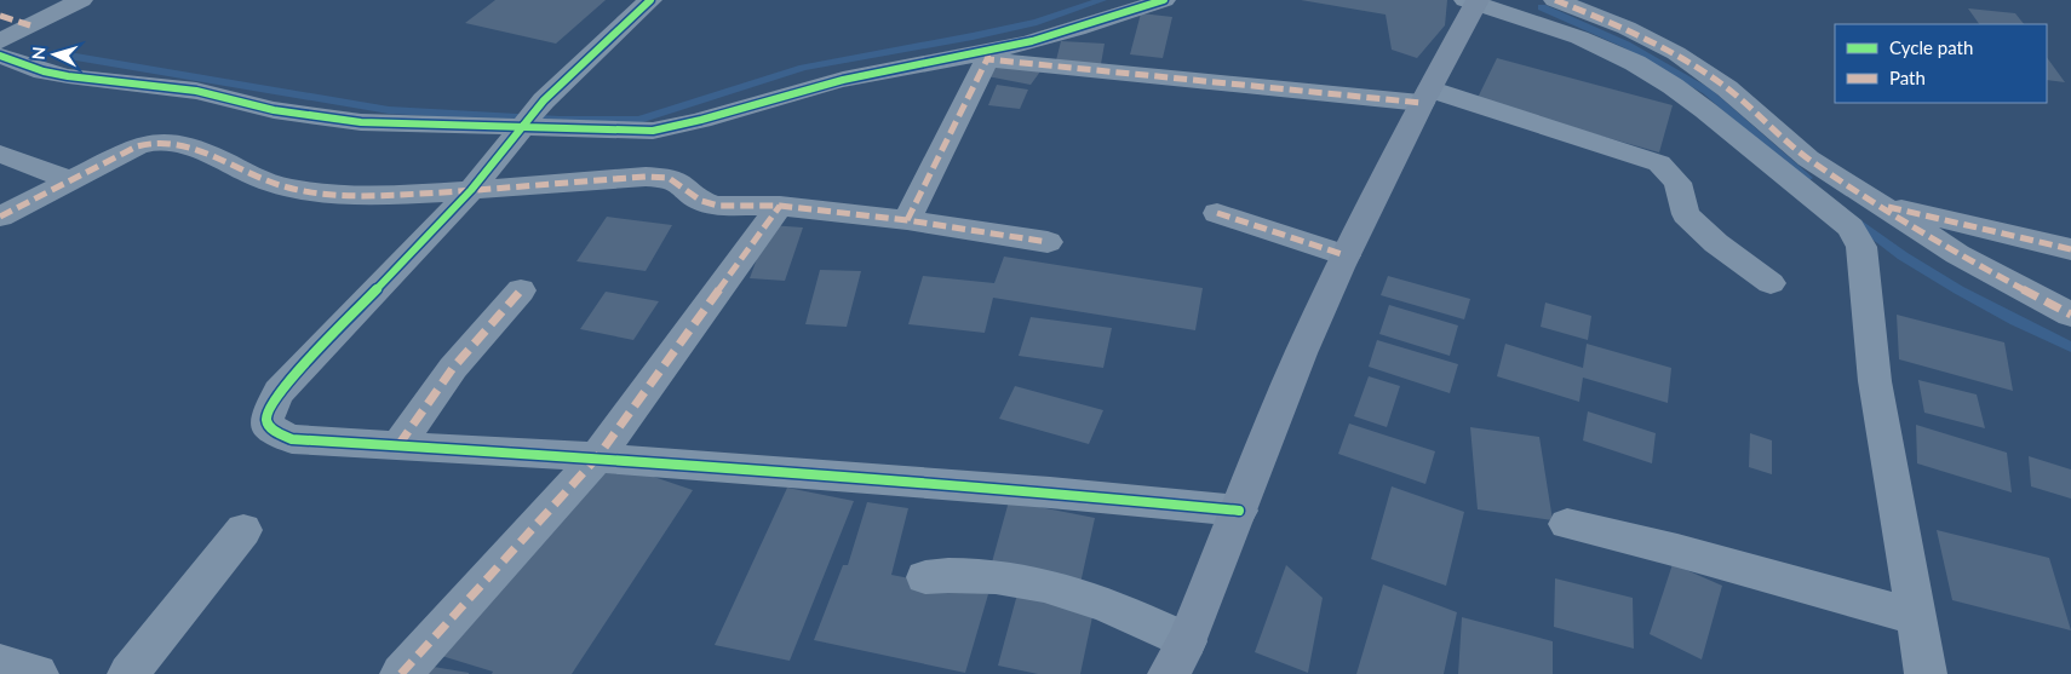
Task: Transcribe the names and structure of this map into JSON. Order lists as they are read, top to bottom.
{
  "legend": ["Cycle path", "Path"],
  "north": "left"
}
